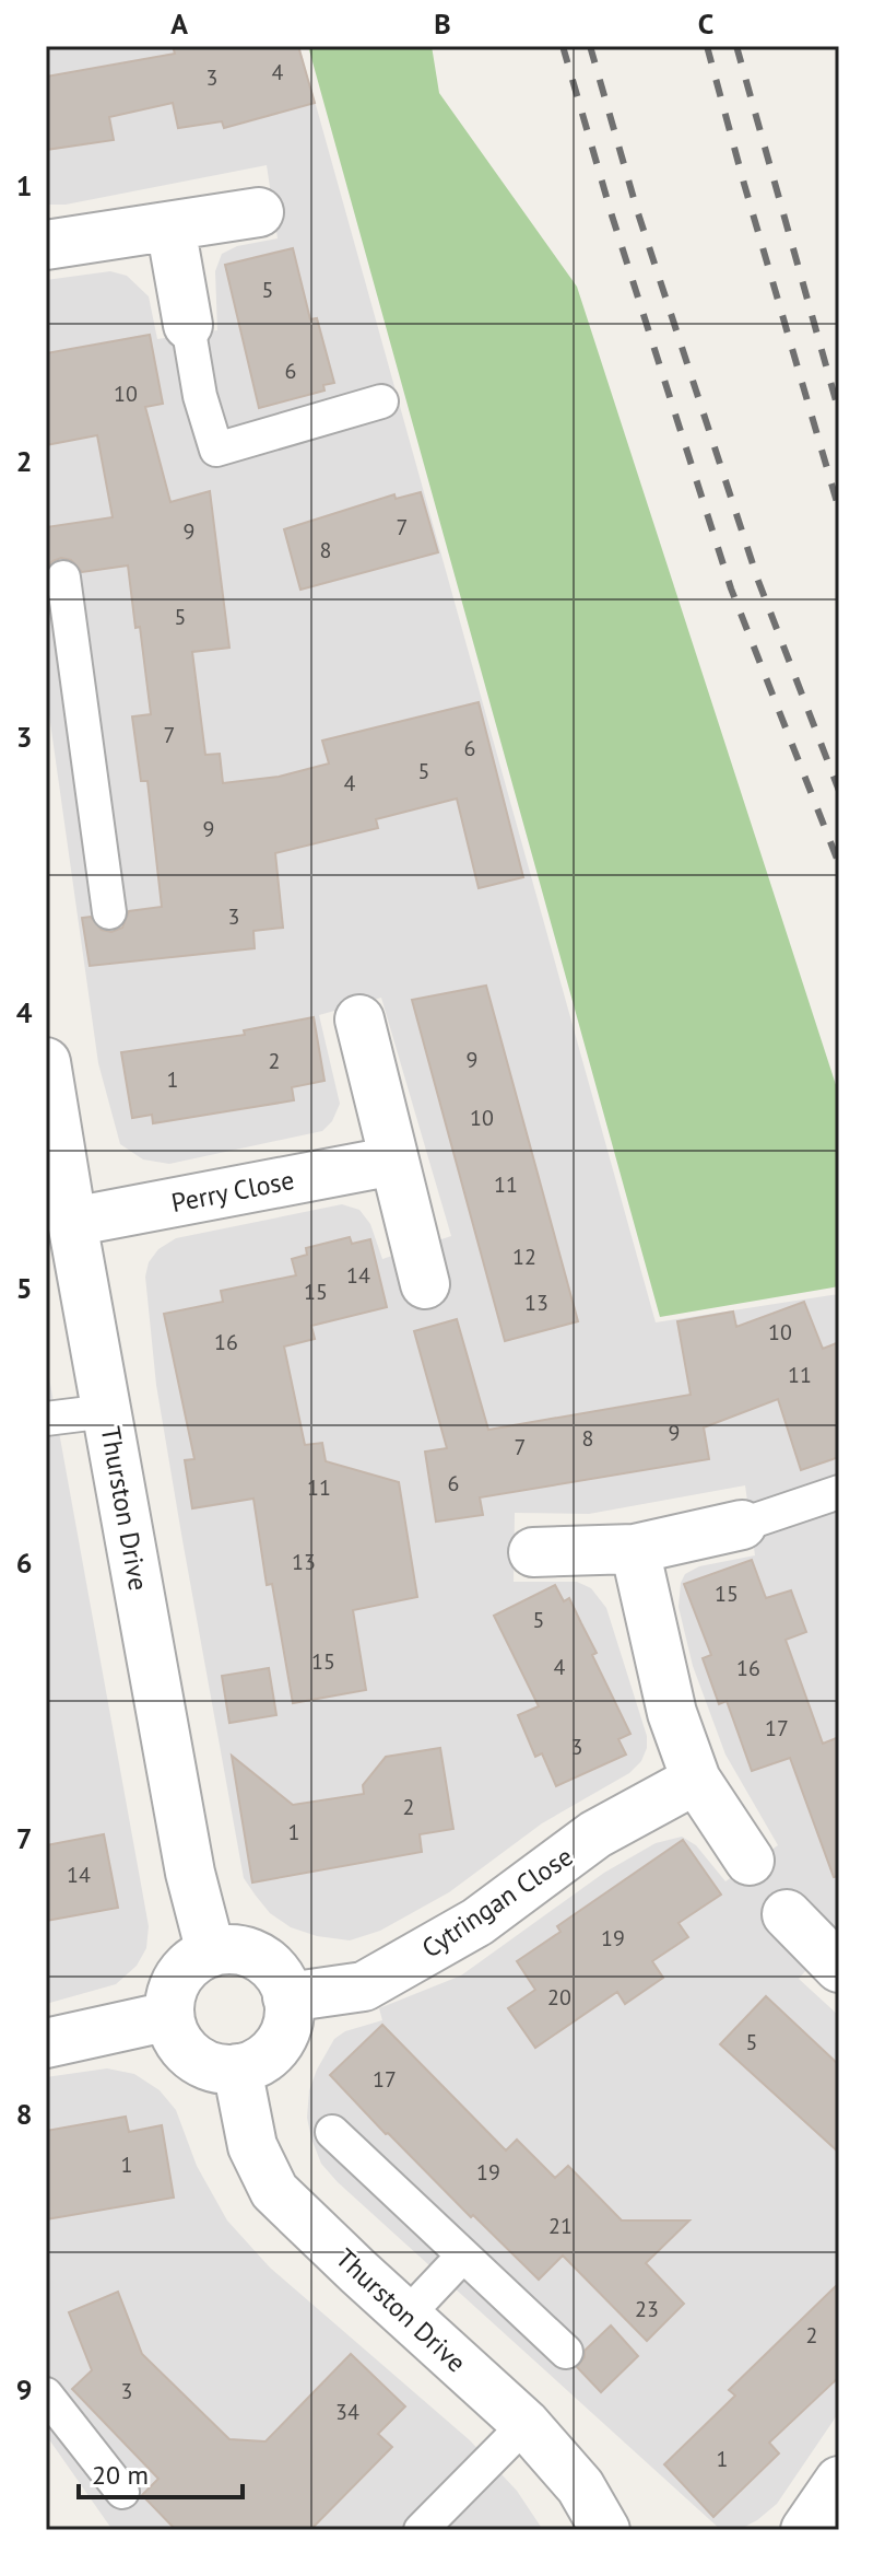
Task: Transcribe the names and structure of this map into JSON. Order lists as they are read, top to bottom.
{
  "streets": {
    "street": ["Perry Close", "Thurston Drive", "Cytringan Close"]
  },
  "crossings": [
    ["Perry Close", "Thurston Drive"],
    ["Thurston Drive", "Cytringan Close"]
  ],
  "house_numbers": [
    "4",
    "3",
    "5",
    "6",
    "10",
    "7",
    "9",
    "8",
    "5",
    "7",
    "6",
    "5",
    "4",
    "9",
    "3",
    "9",
    "2",
    "1",
    "10",
    "11",
    "12",
    "14",
    "15",
    "13",
    "10",
    "16",
    "11",
    "9",
    "8",
    "7",
    "6",
    "11",
    "13",
    "15",
    "5",
    "15",
    "4",
    "16",
    "17",
    "3",
    "2",
    "1",
    "14",
    "19",
    "20",
    "5",
    "17",
    "1",
    "19",
    "21",
    "23",
    "2",
    "3",
    "34",
    "1"
  ],
  "scale_bar": "20 m",
  "grid": {
    "columns": ["A", "B", "C"],
    "rows": [
      "1",
      "2",
      "3",
      "4",
      "5",
      "6",
      "7",
      "8",
      "9"
    ]
  }
}
